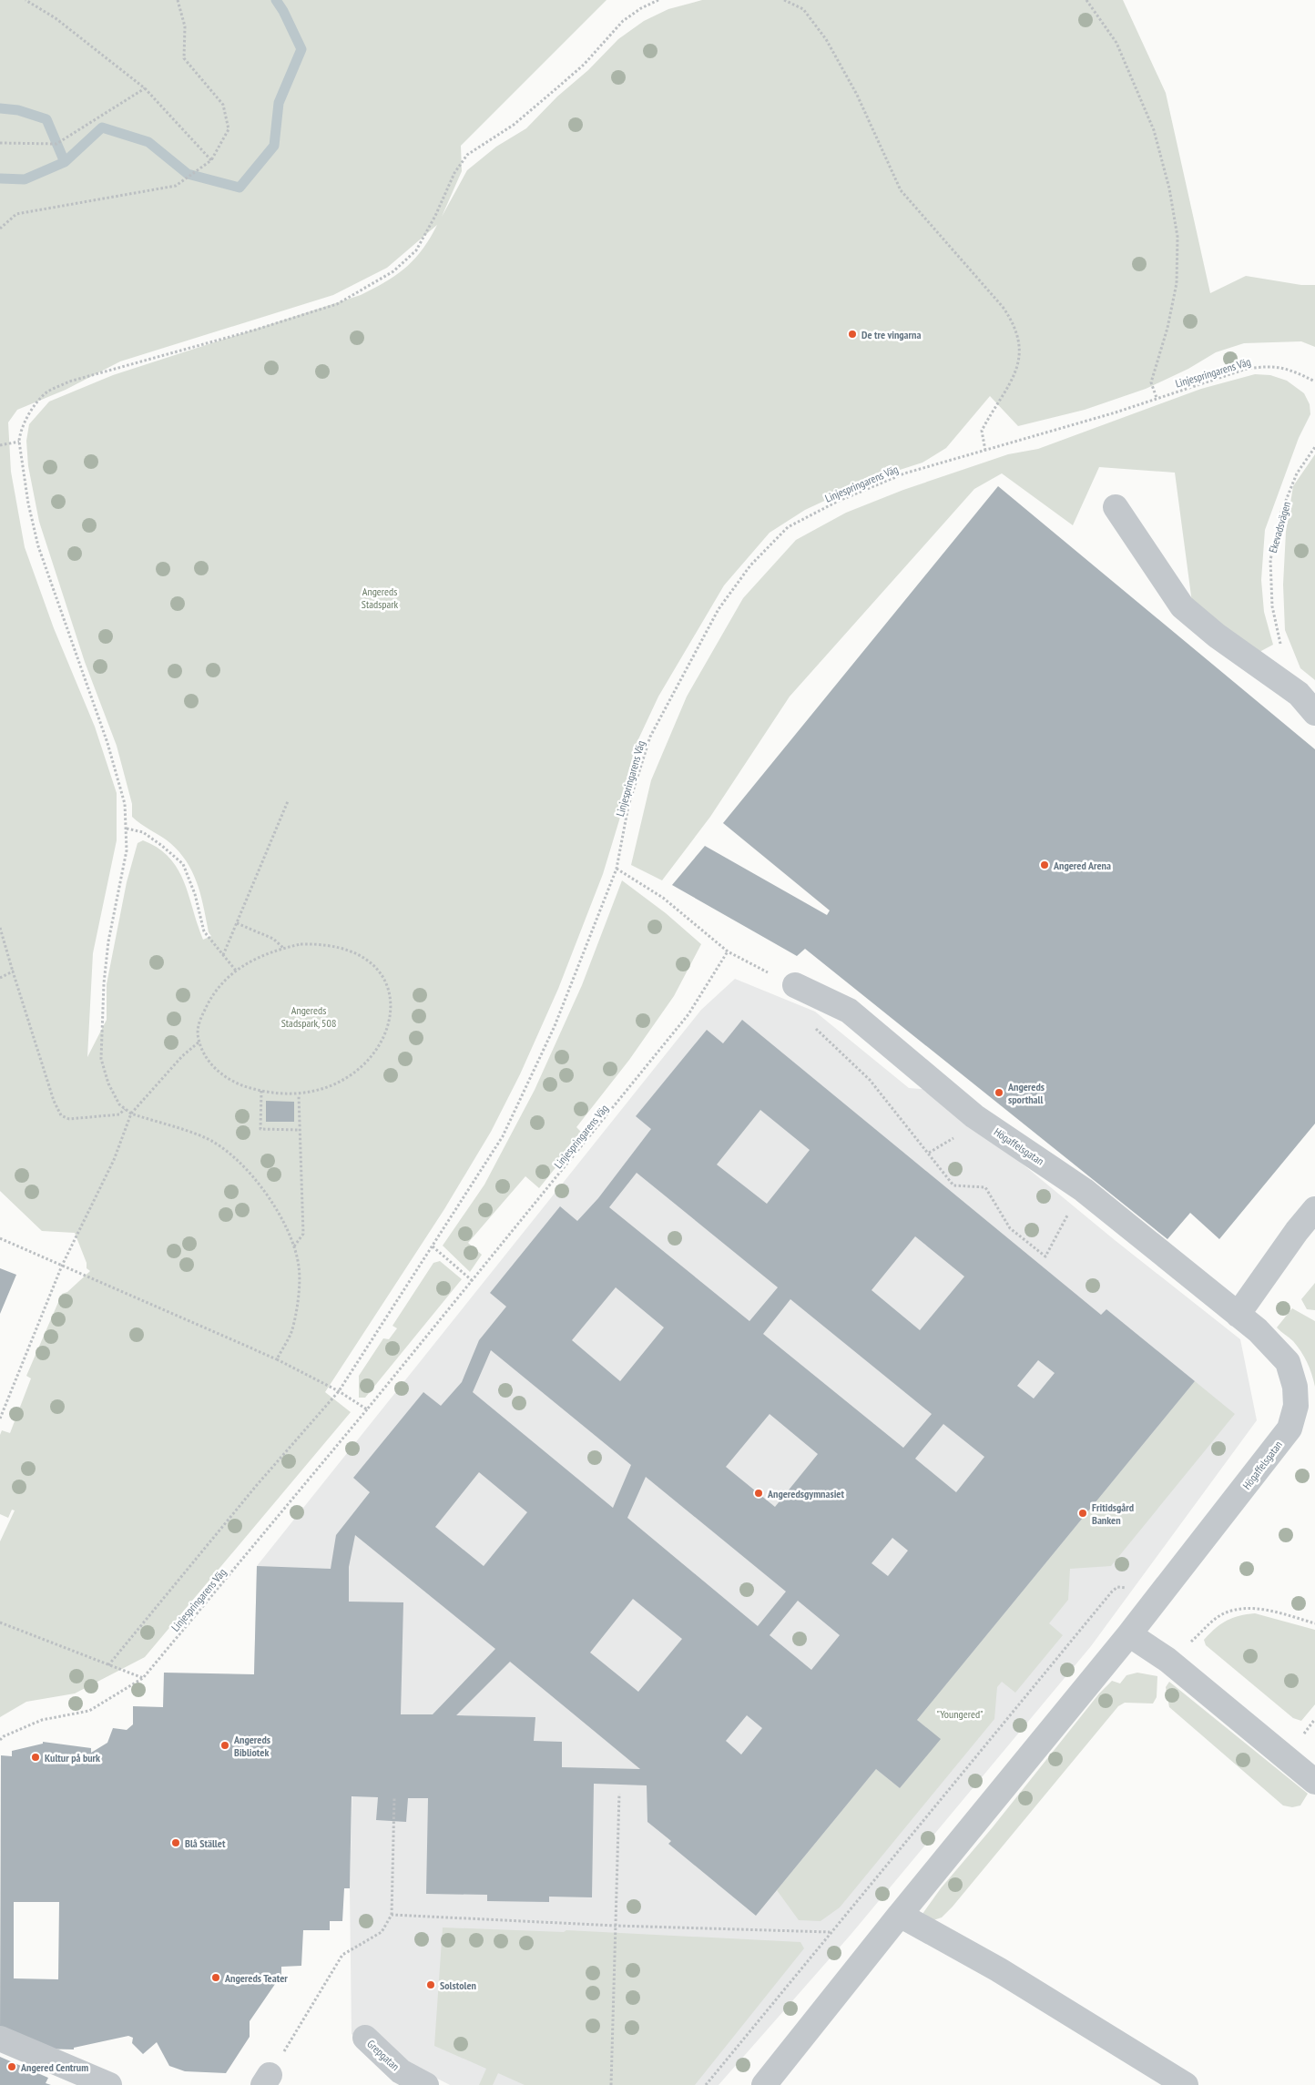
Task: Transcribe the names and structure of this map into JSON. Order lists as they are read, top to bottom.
{
  "streets": {
    "street": ["Högaffelsgatan", "Grepgatan"],
    "path": ["Linjespringarens Väg", "Ekevadsvägen"]
  },
  "parks": ["Angereds Stadspark", "Angereds Stadspark, 508", "\"Youngered\""],
  "places": [
    "De tre vingarna",
    "Angered Arena",
    "Angereds sporthall",
    "Angeredsgymnasiet",
    "Fritidsgård Banken",
    "Angereds Bibliotek",
    "Kultur på burk",
    "Blå Stället",
    "Angereds Teater",
    "Solstolen",
    "Angered Centrum"
  ]
}
